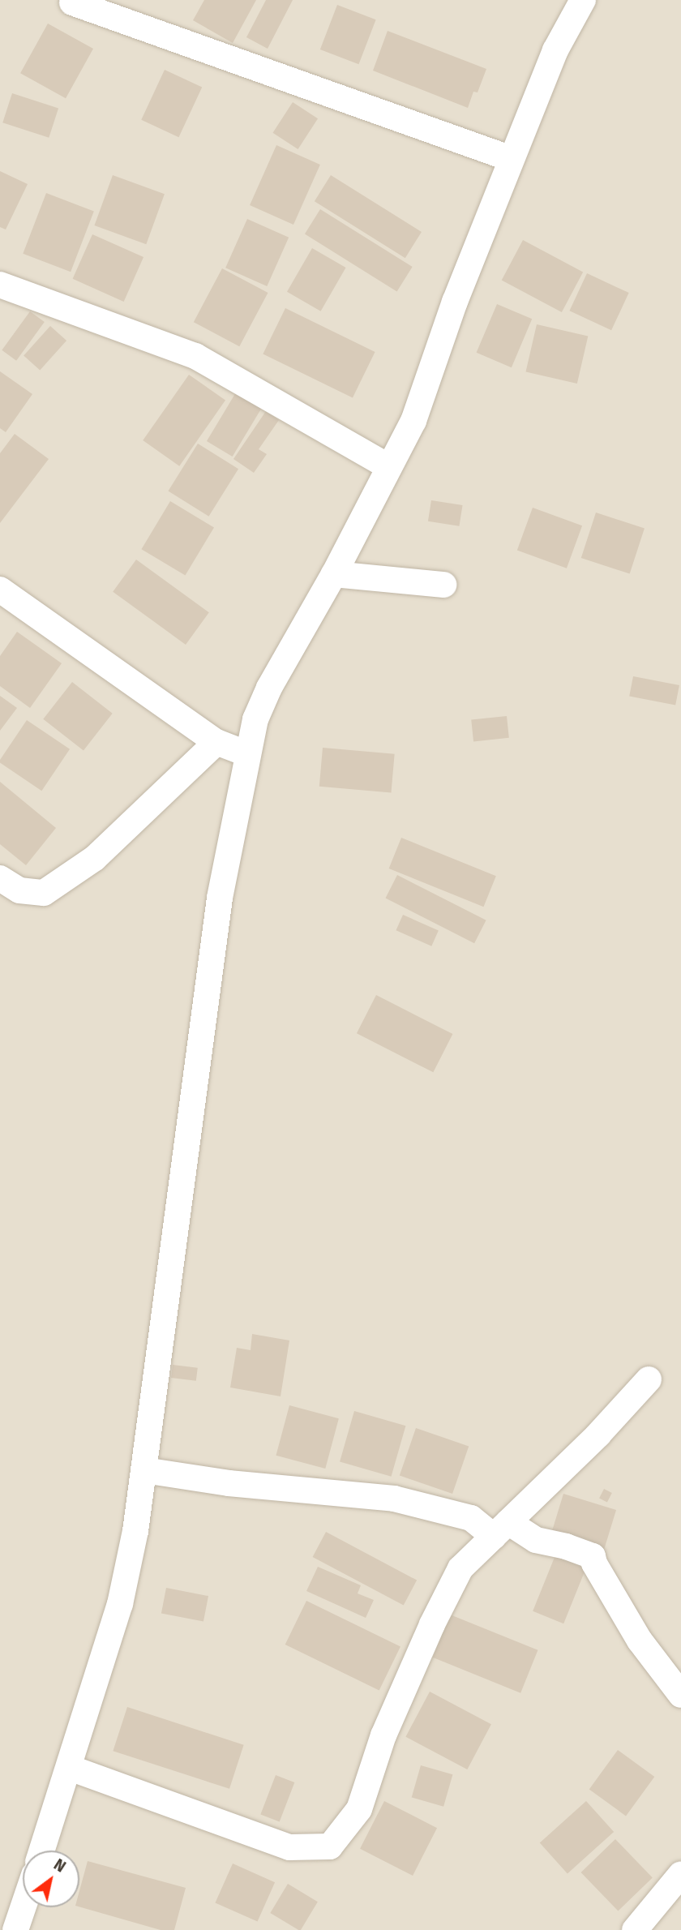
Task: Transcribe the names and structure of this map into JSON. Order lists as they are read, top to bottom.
{
  "north": "top right"
}
